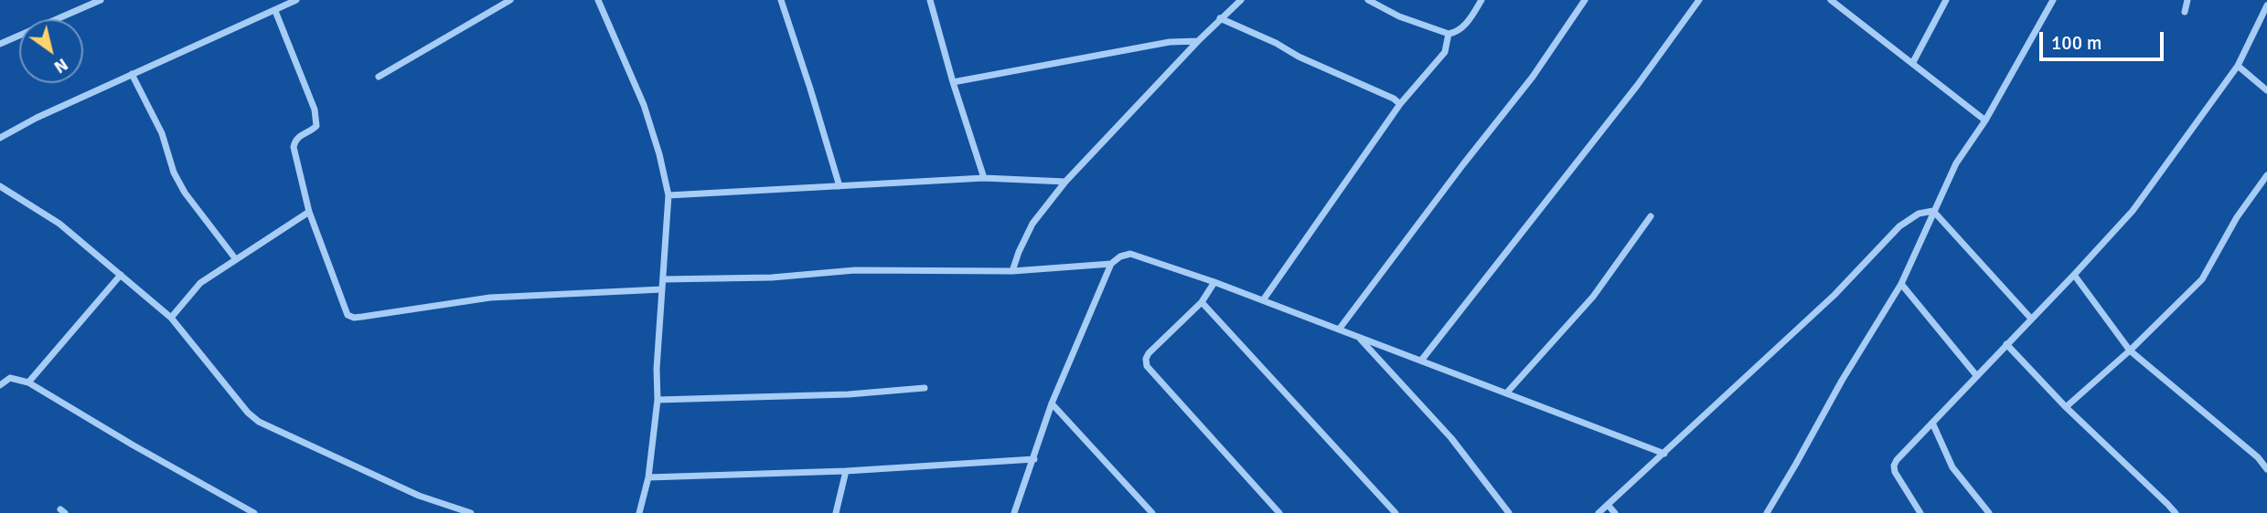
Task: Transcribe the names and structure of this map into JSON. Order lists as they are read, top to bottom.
{
  "scale_bar": "100 m",
  "north": "bottom right"
}
